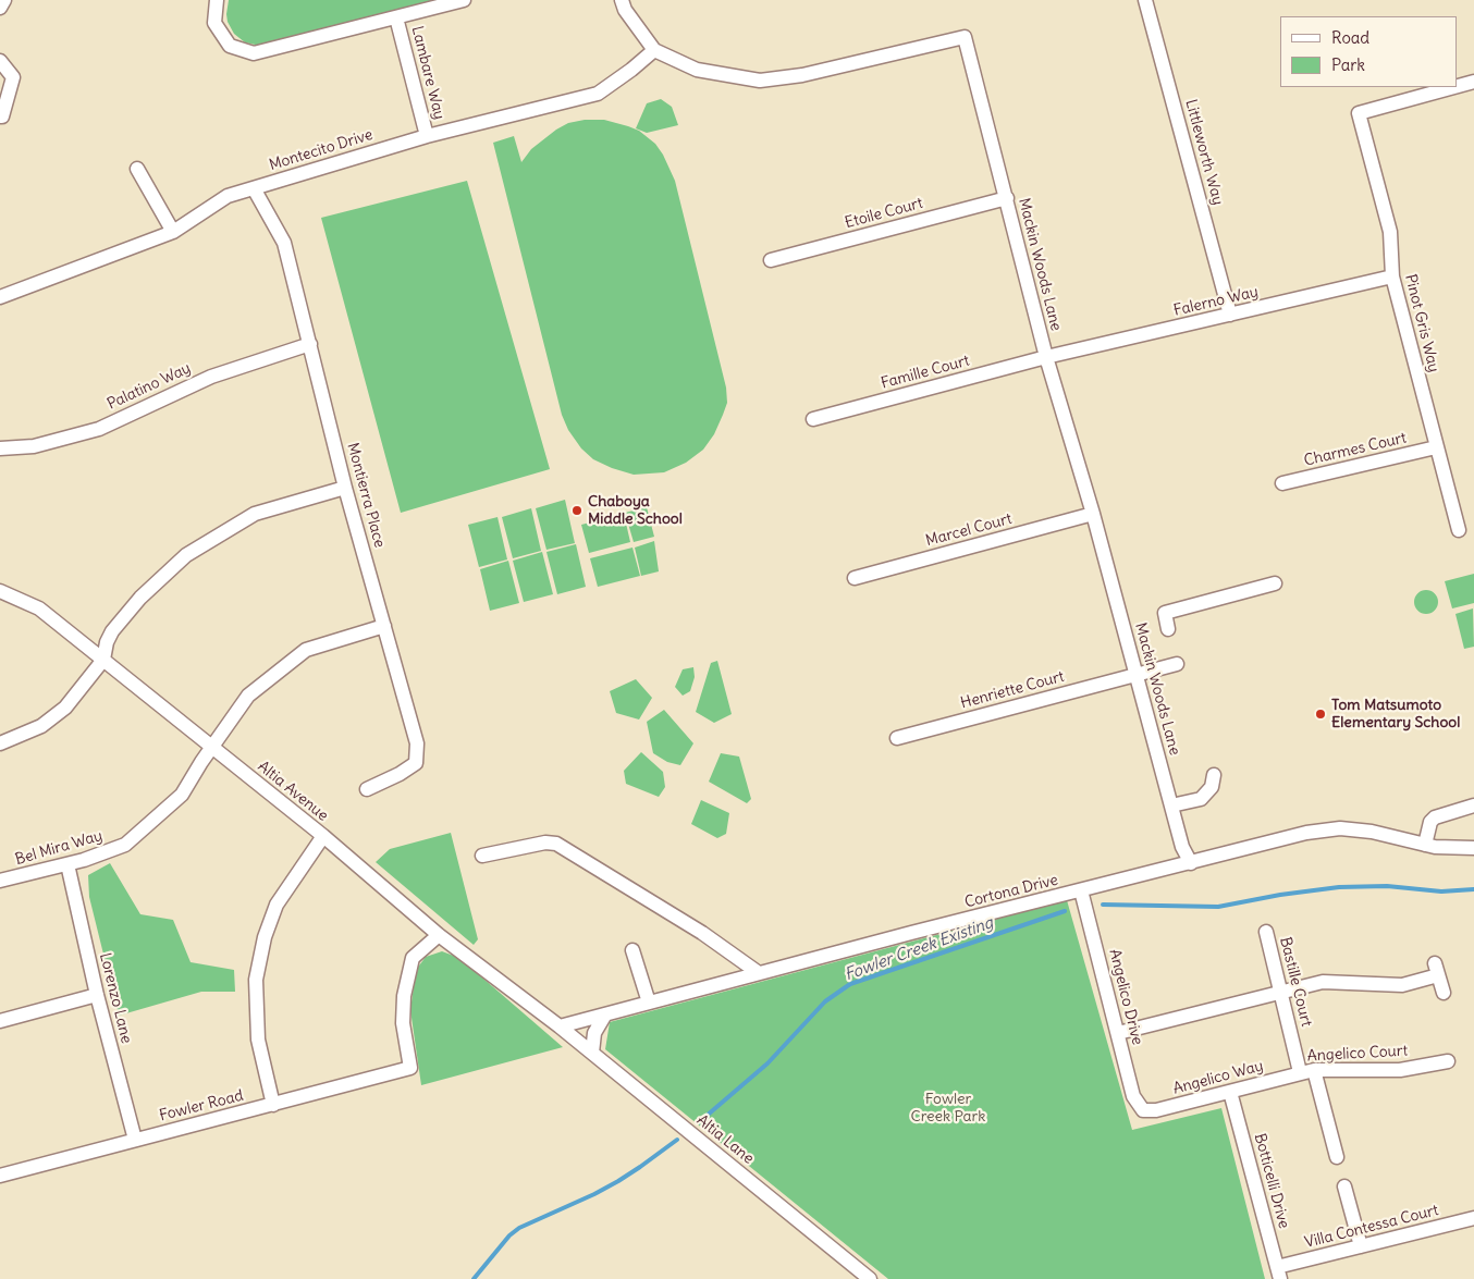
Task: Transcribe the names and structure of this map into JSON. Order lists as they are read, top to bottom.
{
  "streets": {
    "street": [
      "Lambare Way",
      "Montecito Drive",
      "Littleworth Way",
      "Etoile Court",
      "Mackin Woods Lane",
      "Falerno Way",
      "Pinot Gris Way",
      "Famille Court",
      "Palatino Way",
      "Charmes Court",
      "Montierra Place",
      "Marcel Court",
      "Henriette Court",
      "Altia Avenue",
      "Bel Mira Way",
      "Cortona Drive",
      "Bastille Court",
      "Angelico Drive",
      "Lorenzo Lane",
      "Angelico Court",
      "Angelico Way",
      "Fowler Road",
      "Altia Lane",
      "Botticelli Drive",
      "Villa Contessa Court"
    ]
  },
  "crossings": [
    ["Lambare Way", "Montecito Drive"],
    ["Montecito Drive", "Mackin Woods Lane"],
    ["Montecito Drive", "Montierra Place"],
    ["Littleworth Way", "Falerno Way"],
    ["Etoile Court", "Mackin Woods Lane"],
    ["Mackin Woods Lane", "Falerno Way"],
    ["Mackin Woods Lane", "Famille Court"],
    ["Mackin Woods Lane", "Marcel Court"],
    ["Mackin Woods Lane", "Henriette Court"],
    ["Mackin Woods Lane", "Cortona Drive"],
    ["Falerno Way", "Pinot Gris Way"],
    ["Falerno Way", "Famille Court"],
    ["Pinot Gris Way", "Charmes Court"],
    ["Palatino Way", "Montierra Place"],
    ["Montierra Place", "Bel Mira Way"],
    ["Altia Avenue", "Bel Mira Way"],
    ["Altia Avenue", "Cortona Drive"],
    ["Altia Avenue", "Fowler Road"],
    ["Altia Avenue", "Altia Lane"],
    ["Bel Mira Way", "Lorenzo Lane"],
    ["Cortona Drive", "Angelico Drive"],
    ["Cortona Drive", "Altia Lane"],
    ["Bastille Court", "Angelico Court"],
    ["Bastille Court", "Angelico Way"],
    ["Angelico Drive", "Angelico Way"],
    ["Lorenzo Lane", "Fowler Road"],
    ["Angelico Court", "Angelico Way"],
    ["Angelico Way", "Botticelli Drive"],
    ["Botticelli Drive", "Villa Contessa Court"]
  ],
  "water": ["Fowler Creek Existing"],
  "parks": ["Fowler Creek Park"],
  "places": ["Chaboya Middle School", "Tom Matsumoto Elementary School"],
  "legend": ["Road", "Park"]
}
